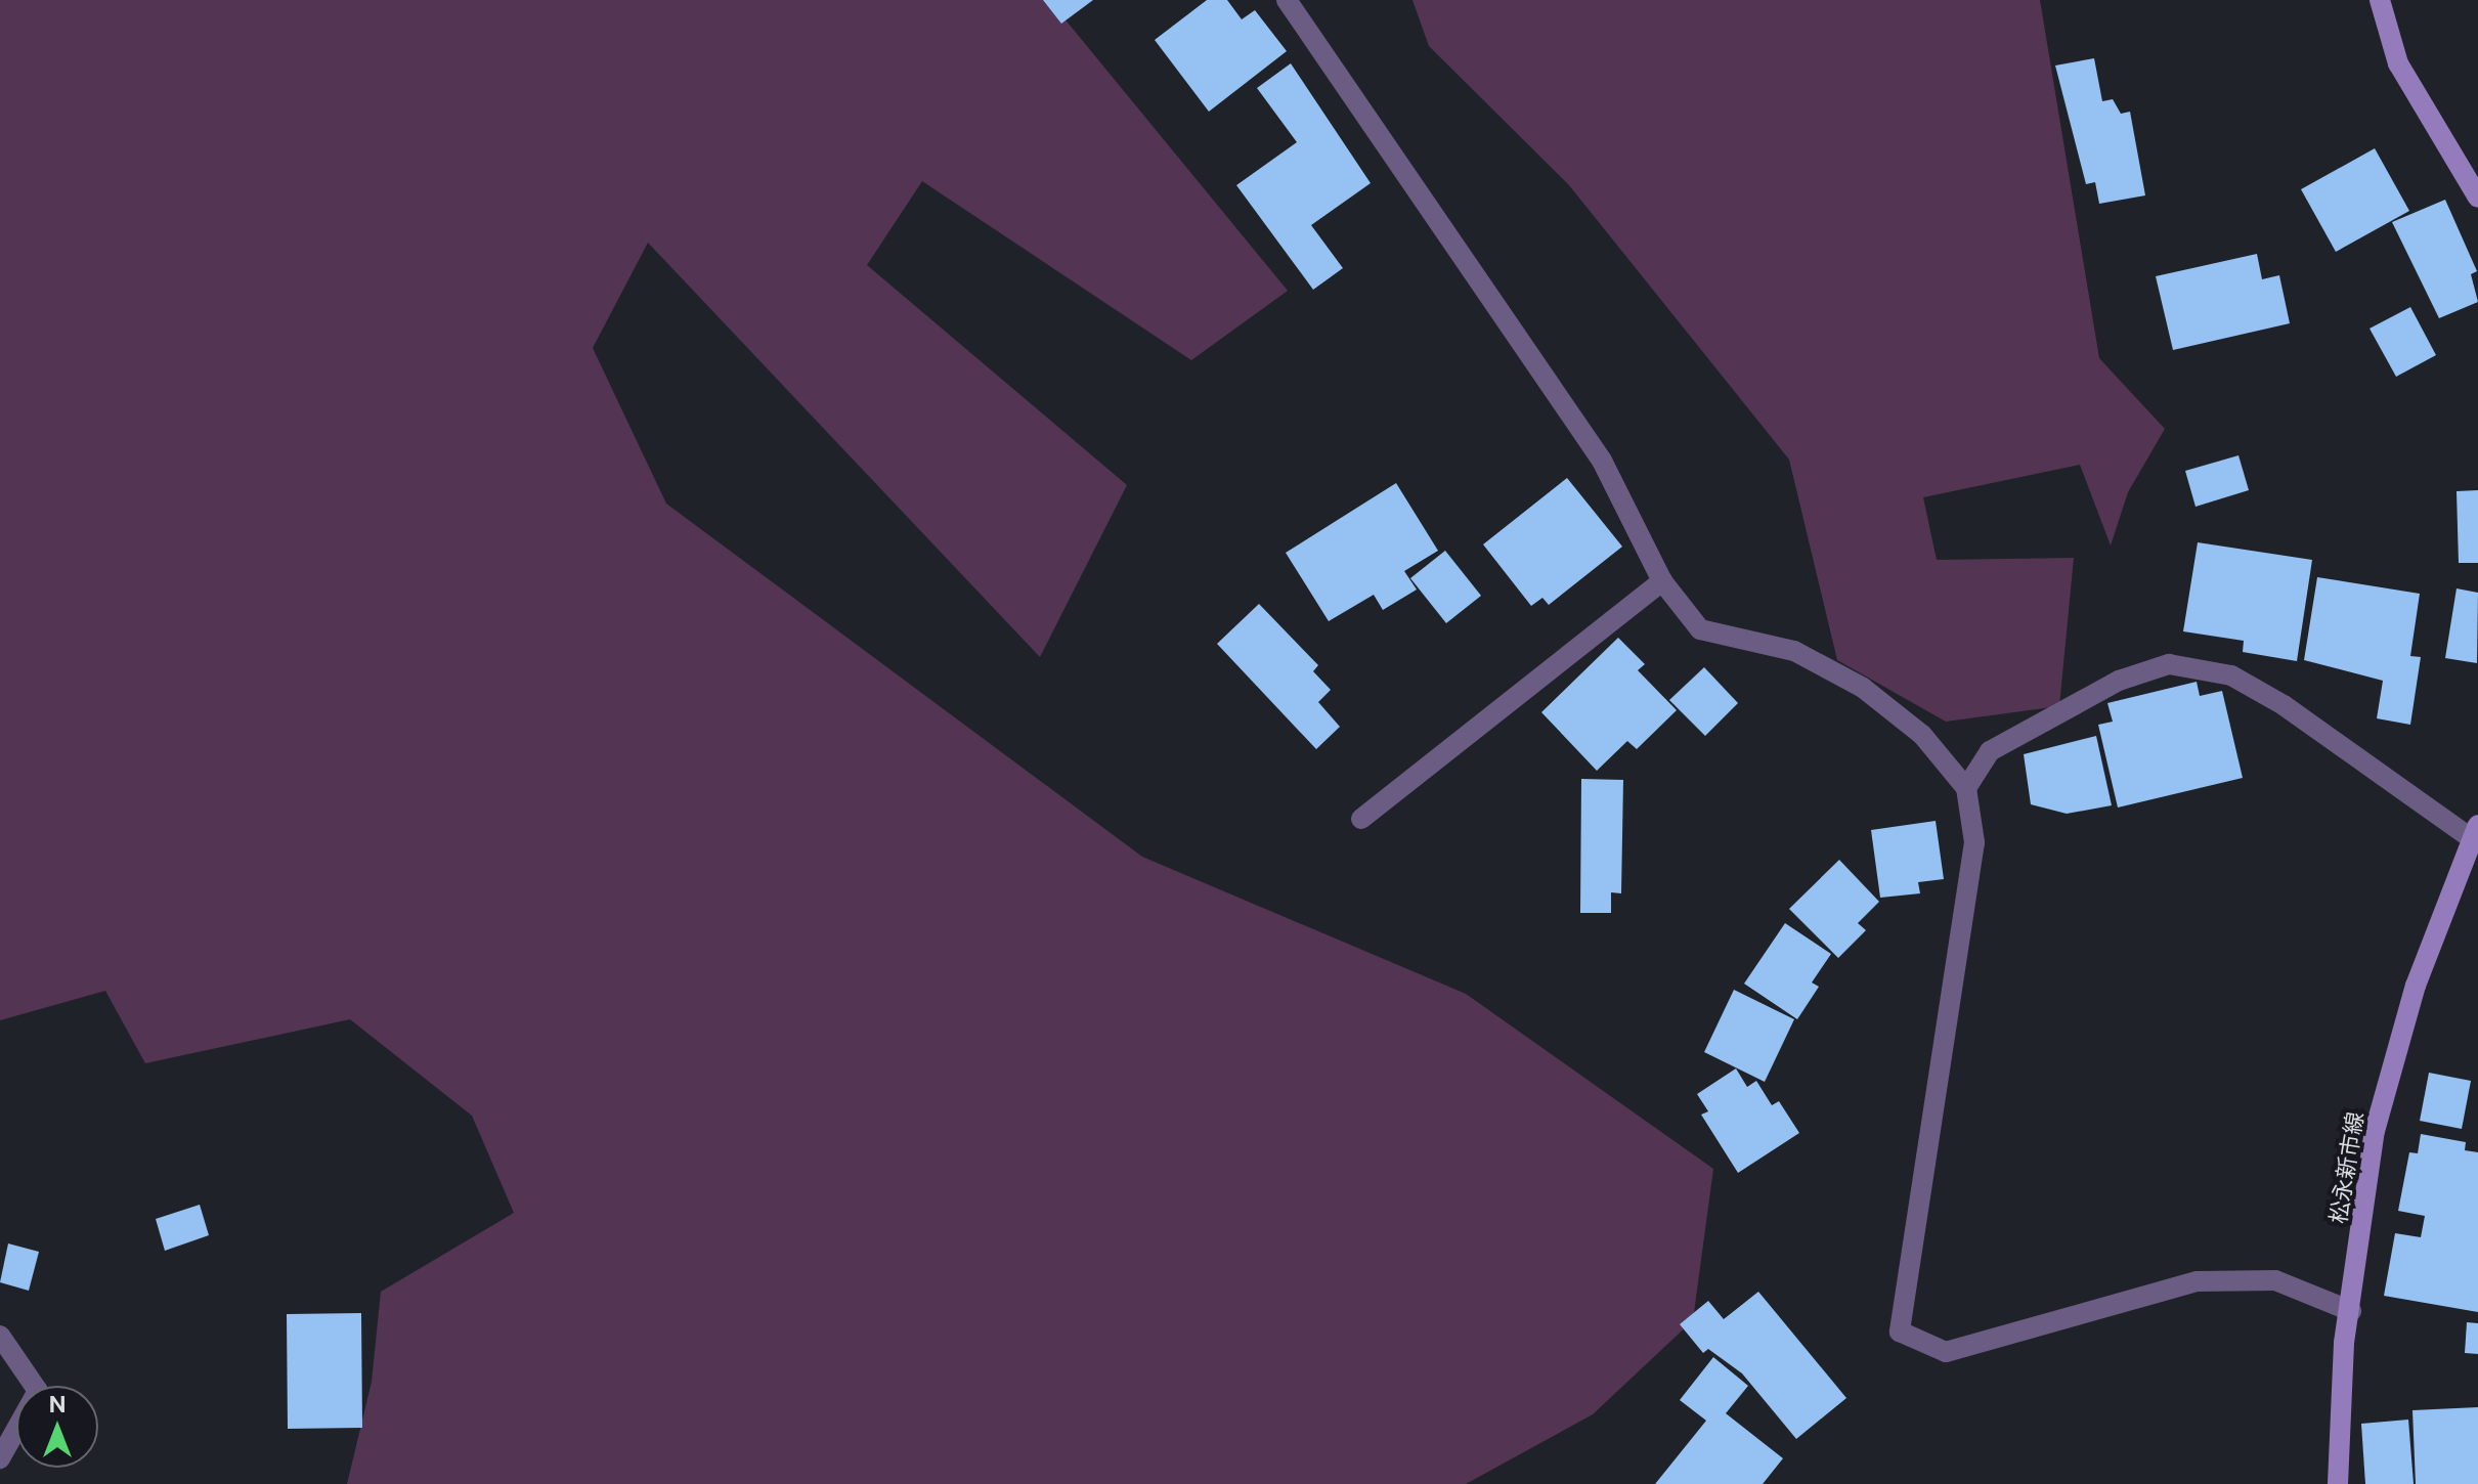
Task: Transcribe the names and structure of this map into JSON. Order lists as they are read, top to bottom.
{
  "streets": {
    "main road": ["松永新市線"]
  },
  "north": "top"
}
